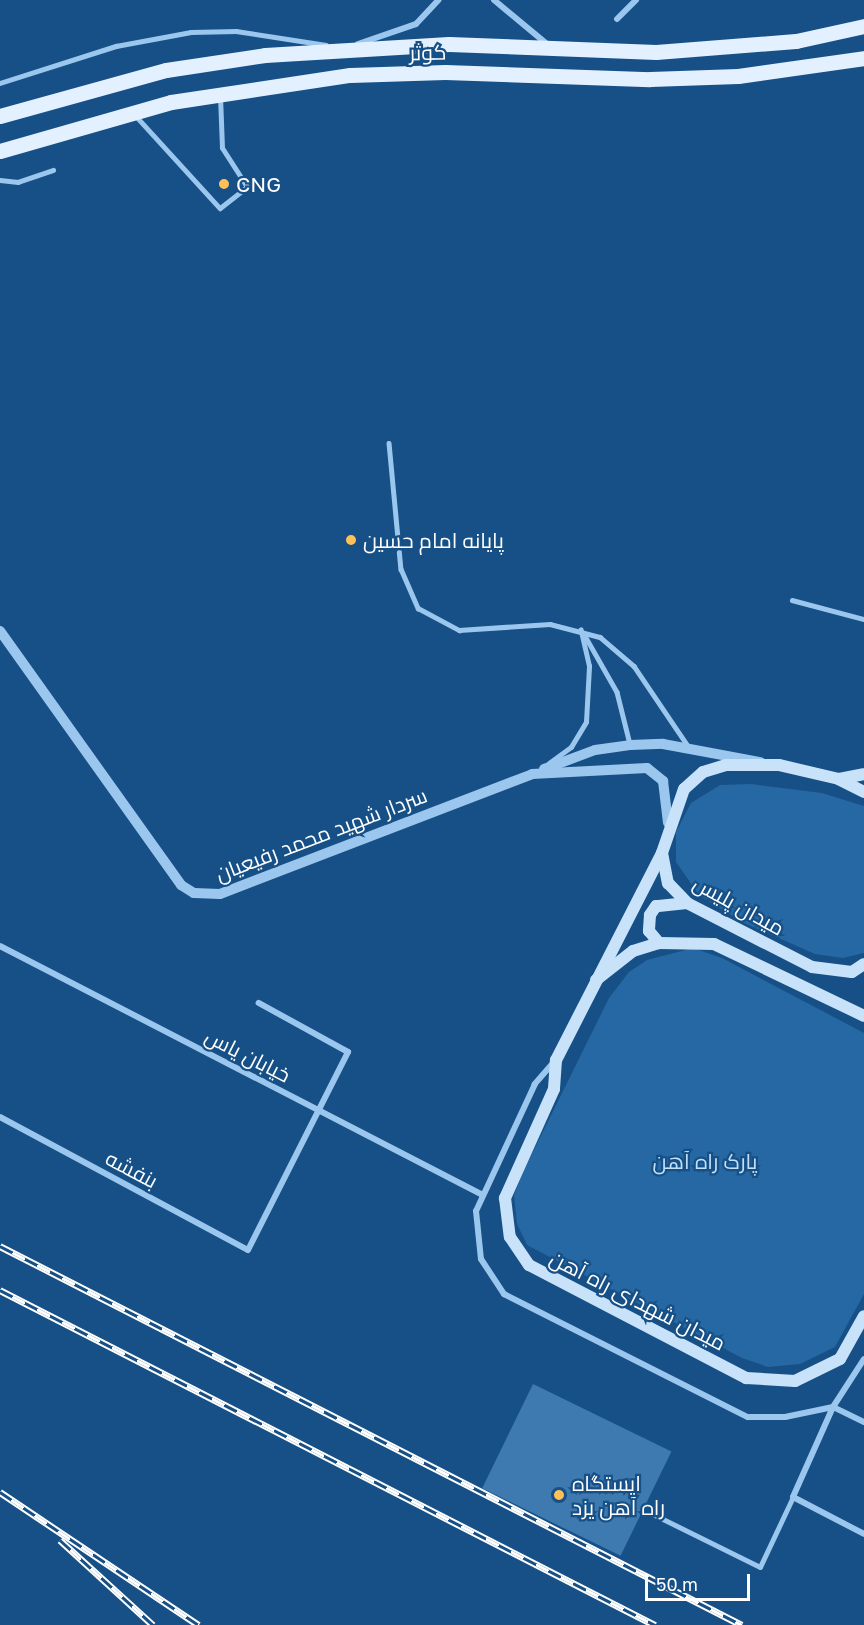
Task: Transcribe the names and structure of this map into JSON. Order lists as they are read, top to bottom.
{
  "streets": {
    "main road": ["کوثر", "میدان پلیس", "میدان شهدای راه آهن"],
    "street": ["سردار شهید محمد رفیعیان", "خیابان یاس", "بنفشه"]
  },
  "crossings": [
    ["سردار شهید محمد رفیعیان", "میدان پلیس"],
    ["میدان پلیس", "میدان شهدای راه آهن"],
    ["خیابان یاس", "بنفشه"]
  ],
  "parks": ["پارک راه آهن"],
  "places": ["CNG", "پایانه امام حسین", "ایستگاه راه آهن یزد"],
  "scale_bar": "50 m"
}
